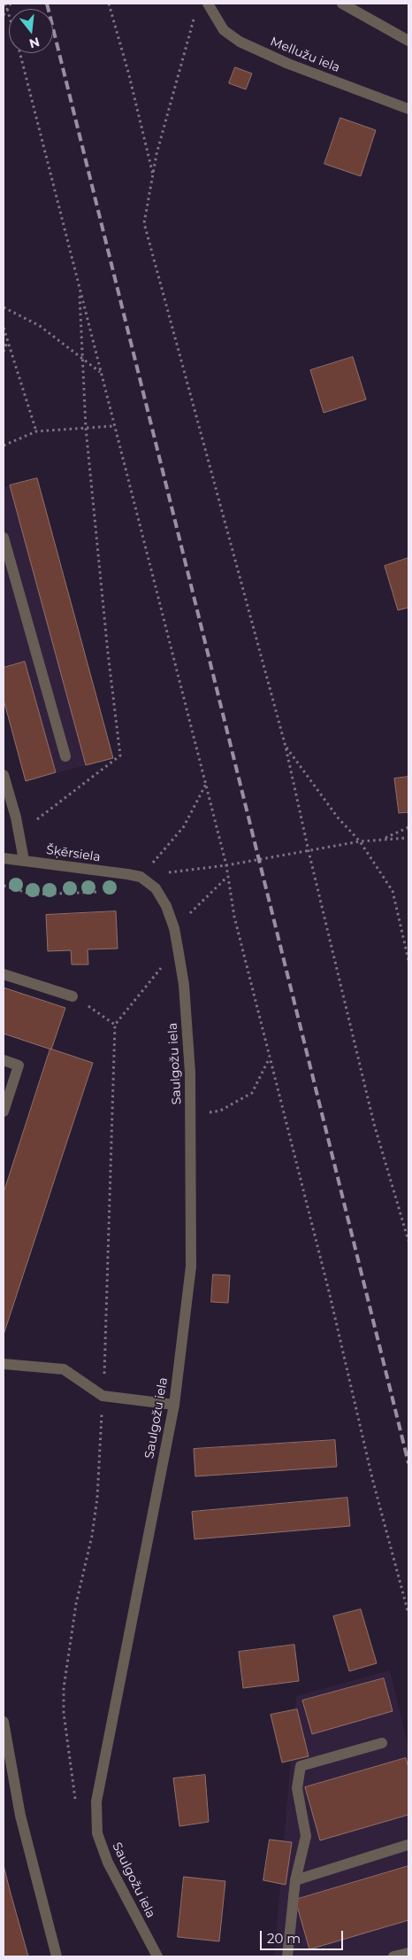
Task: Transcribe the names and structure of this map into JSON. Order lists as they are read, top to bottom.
{
  "streets": {
    "street": ["Mellužu iela", "Šķērsiela", "Saulgožu iela"]
  },
  "crossings": [
    ["Šķērsiela", "Saulgožu iela"]
  ],
  "scale_bar": "20 m",
  "north": "bottom"
}
